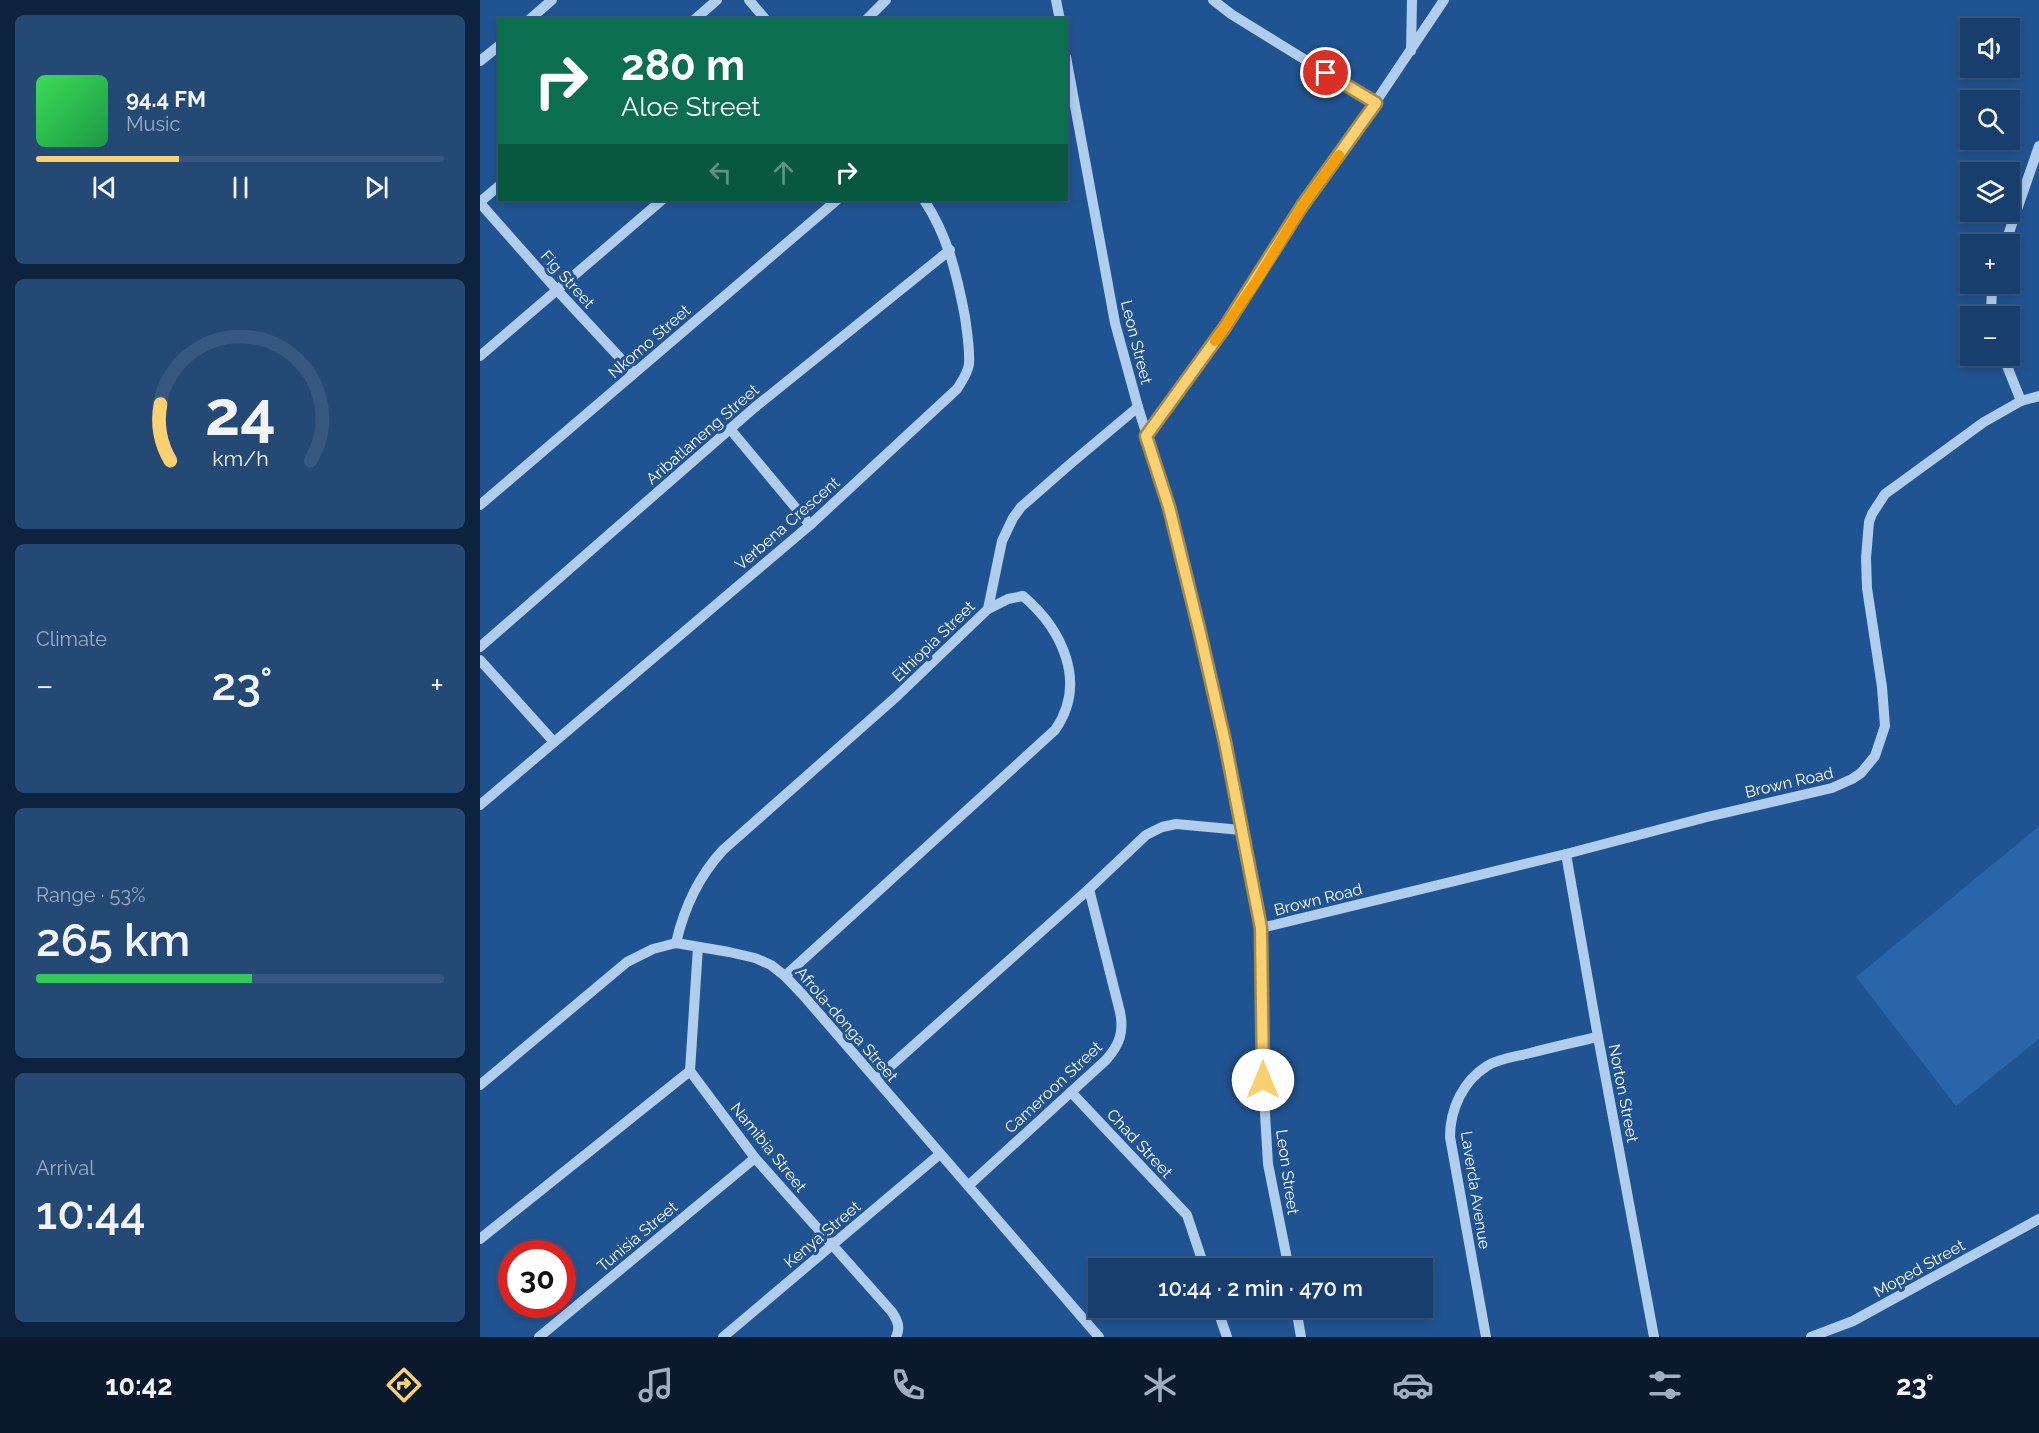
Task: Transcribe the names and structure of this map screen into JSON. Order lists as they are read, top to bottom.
{
  "streets": {
    "street": [
      "Fig Street",
      "Nkomo Street",
      "Leon Street",
      "Aribatlaneng Street",
      "Verbena Crescent",
      "Ethiopia Street",
      "Brown Road",
      "Afrola-donga Street",
      "Cameroon Street",
      "Norton Street",
      "Chad Street",
      "Namibia Street",
      "Laverda Avenue",
      "Kenya Street",
      "Tunisia Street",
      "Moped Street"
    ]
  },
  "crossings": [
    ["Fig Street", "Nkomo Street"],
    ["Leon Street", "Brown Road"],
    ["Aribatlaneng Street", "Verbena Crescent"],
    ["Ethiopia Street", "Afrola-donga Street"],
    ["Brown Road", "Norton Street"],
    ["Afrola-donga Street", "Cameroon Street"],
    ["Afrola-donga Street", "Kenya Street"],
    ["Cameroon Street", "Chad Street"],
    ["Norton Street", "Laverda Avenue"],
    ["Namibia Street", "Kenya Street"],
    ["Namibia Street", "Tunisia Street"]
  ],
  "page": {
    "map_buttons": ["+", "−"],
    "turn": ["280 m", "Aloe Street"],
    "song": ["94.4 FM", "Music"],
    "tile": [
      "Climate",
      ["Range · 53%", "265 km"],
      ["Arrival", "10:44"]
    ],
    "heat": ["−", "23°", "+"],
    "limit": "30",
    "trip": "10:44 · 2 min · 470 m",
    "tabs": ["10:42", "23°"],
    "gauge": ["24", "km/h"]
  }
}
